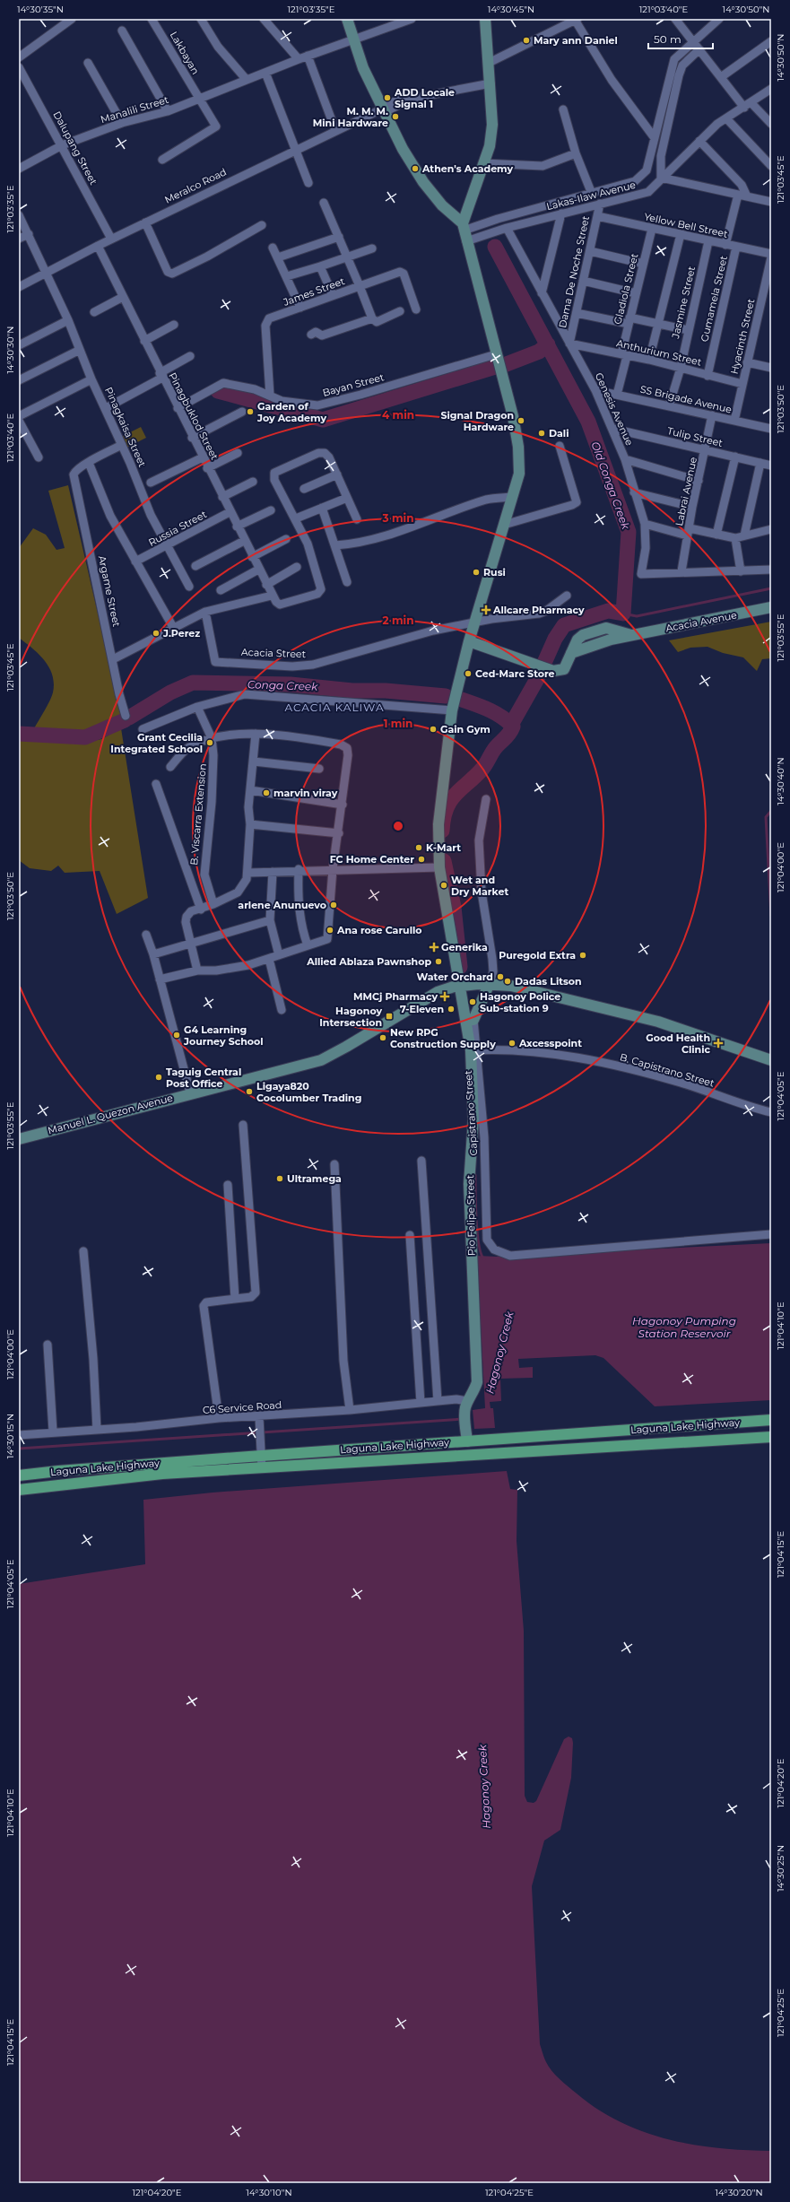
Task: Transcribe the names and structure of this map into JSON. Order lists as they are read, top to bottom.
{
  "streets": {
    "main road": [
      "Acacia Avenue",
      "Manuel L. Quezon Avenue",
      "Pio Felipe Street",
      "Laguna Lake Highway"
    ],
    "street": [
      "Lakbayan",
      "Manalili Street",
      "Dalupang Street",
      "Meralco Road",
      "Lakas-Ilaw Avenue",
      "Yellow Bell Street",
      "Dama De Noche Street",
      "Gladiola Street",
      "James Street",
      "Gumamela Street",
      "Jasmine Street",
      "Hyacinth Street",
      "Anthurium Street",
      "Bayan Street",
      "SS Brigade Avenue",
      "Genesis Avenue",
      "Pinagbuklod Street",
      "Pinagkaisa Street",
      "Tulip Street",
      "Labrai Avenue",
      "Russia Street",
      "Argame Street",
      "Acacia Street",
      "B. Viscarra Extension",
      "B. Capistrano Street",
      "Capistrano Street",
      "C6 Service Road"
    ]
  },
  "crossings": [
    ["Lakbayan", "Manalili Street"],
    ["Manalili Street", "Dalupang Street"],
    ["Dalupang Street", "Meralco Road"],
    ["Meralco Road", "Pinagbuklod Street"],
    ["Meralco Road", "Pinagkaisa Street"],
    ["Lakas-Ilaw Avenue", "Dama De Noche Street"],
    ["Lakas-Ilaw Avenue", "Genesis Avenue"],
    ["Lakas-Ilaw Avenue", "Pio Felipe Street"],
    ["Yellow Bell Street", "Dama De Noche Street"],
    ["Yellow Bell Street", "Gladiola Street"],
    ["Yellow Bell Street", "Gumamela Street"],
    ["Yellow Bell Street", "Jasmine Street"],
    ["Dama De Noche Street", "Anthurium Street"],
    ["Dama De Noche Street", "Genesis Avenue"],
    ["Gladiola Street", "Anthurium Street"],
    ["Gladiola Street", "SS Brigade Avenue"],
    ["James Street", "Bayan Street"],
    ["Gumamela Street", "Anthurium Street"],
    ["Jasmine Street", "Anthurium Street"],
    ["Jasmine Street", "SS Brigade Avenue"],
    ["Hyacinth Street", "Anthurium Street"],
    ["Hyacinth Street", "SS Brigade Avenue"],
    ["Anthurium Street", "Genesis Avenue"],
    ["Bayan Street", "Pinagbuklod Street"],
    ["Bayan Street", "Pio Felipe Street"],
    ["SS Brigade Avenue", "Genesis Avenue"],
    ["SS Brigade Avenue", "Labrai Avenue"],
    ["Genesis Avenue", "Tulip Street"],
    ["Genesis Avenue", "Labrai Avenue"],
    ["Pinagbuklod Street", "Russia Street"],
    ["Pinagkaisa Street", "Russia Street"],
    ["Tulip Street", "Labrai Avenue"],
    ["Acacia Avenue", "Pio Felipe Street"],
    ["Acacia Street", "Pio Felipe Street"],
    ["B. Capistrano Street", "Capistrano Street"],
    ["B. Capistrano Street", "Pio Felipe Street"],
    ["Capistrano Street", "Pio Felipe Street"],
    ["Manuel L. Quezon Avenue", "Pio Felipe Street"],
    ["Pio Felipe Street", "C6 Service Road"]
  ],
  "districts": ["ACACIA KALIWA"],
  "water": [
    "Old Conga Creek",
    "Conga Creek",
    "Hagonoy Pumping Station Reservoir",
    "Hagonoy Creek"
  ],
  "places": {
    "other": [
      "Mary ann Daniel",
      "ADD Locale Signal 1",
      "M. M. M. Mini Hardware",
      "Athen's Academy",
      "Garden of Joy Academy",
      "Signal Dragon Hardware",
      "Dali",
      "Rusi",
      "J.Perez",
      "Ced-Marc Store",
      "Gain Gym",
      "Grant Cecilia Integrated School",
      "marvin viray",
      "K-Mart",
      "FC Home Center",
      "Wet and Dry Market",
      "arlene Anunuevo",
      "Ana rose Carullo",
      "Puregold Extra",
      "Allied Ablaza Pawnshop",
      "Water Orchard",
      "Dadas Litson",
      "Hagonoy Police Sub-station 9",
      "7-Eleven",
      "G4 Learning Journey School",
      "New RPG Construction Supply",
      "Axcesspoint",
      "Taguig Central Post Office",
      "Ligaya820 Cocolumber Trading",
      "Ultramega"
    ],
    "health": [
      "Allcare Pharmacy",
      "Generika",
      "MMCj Pharmacy",
      "Good Health Clinic"
    ],
    "transit": ["Hagonoy Intersection"]
  },
  "scale_bar": "50 m",
  "coordinates": [
    "14°30'35\"N",
    "121°03'35\"E",
    "14°30'45\"N",
    "121°03'40\"E",
    "14°30'50\"N",
    "121°03'45\"E",
    "14°30'30\"N",
    "121°03'50\"E",
    "121°03'55\"E",
    "14°30'40\"N",
    "121°04'00\"E",
    "121°04'05\"E",
    "121°04'10\"E",
    "14°30'15\"N",
    "121°04'15\"E",
    "121°04'20\"E",
    "14°30'25\"N",
    "121°04'25\"E",
    "14°30'10\"N",
    "14°30'20\"N"
  ],
  "rings": [
    "4 min",
    "3 min",
    "2 min",
    "1 min"
  ]
}
